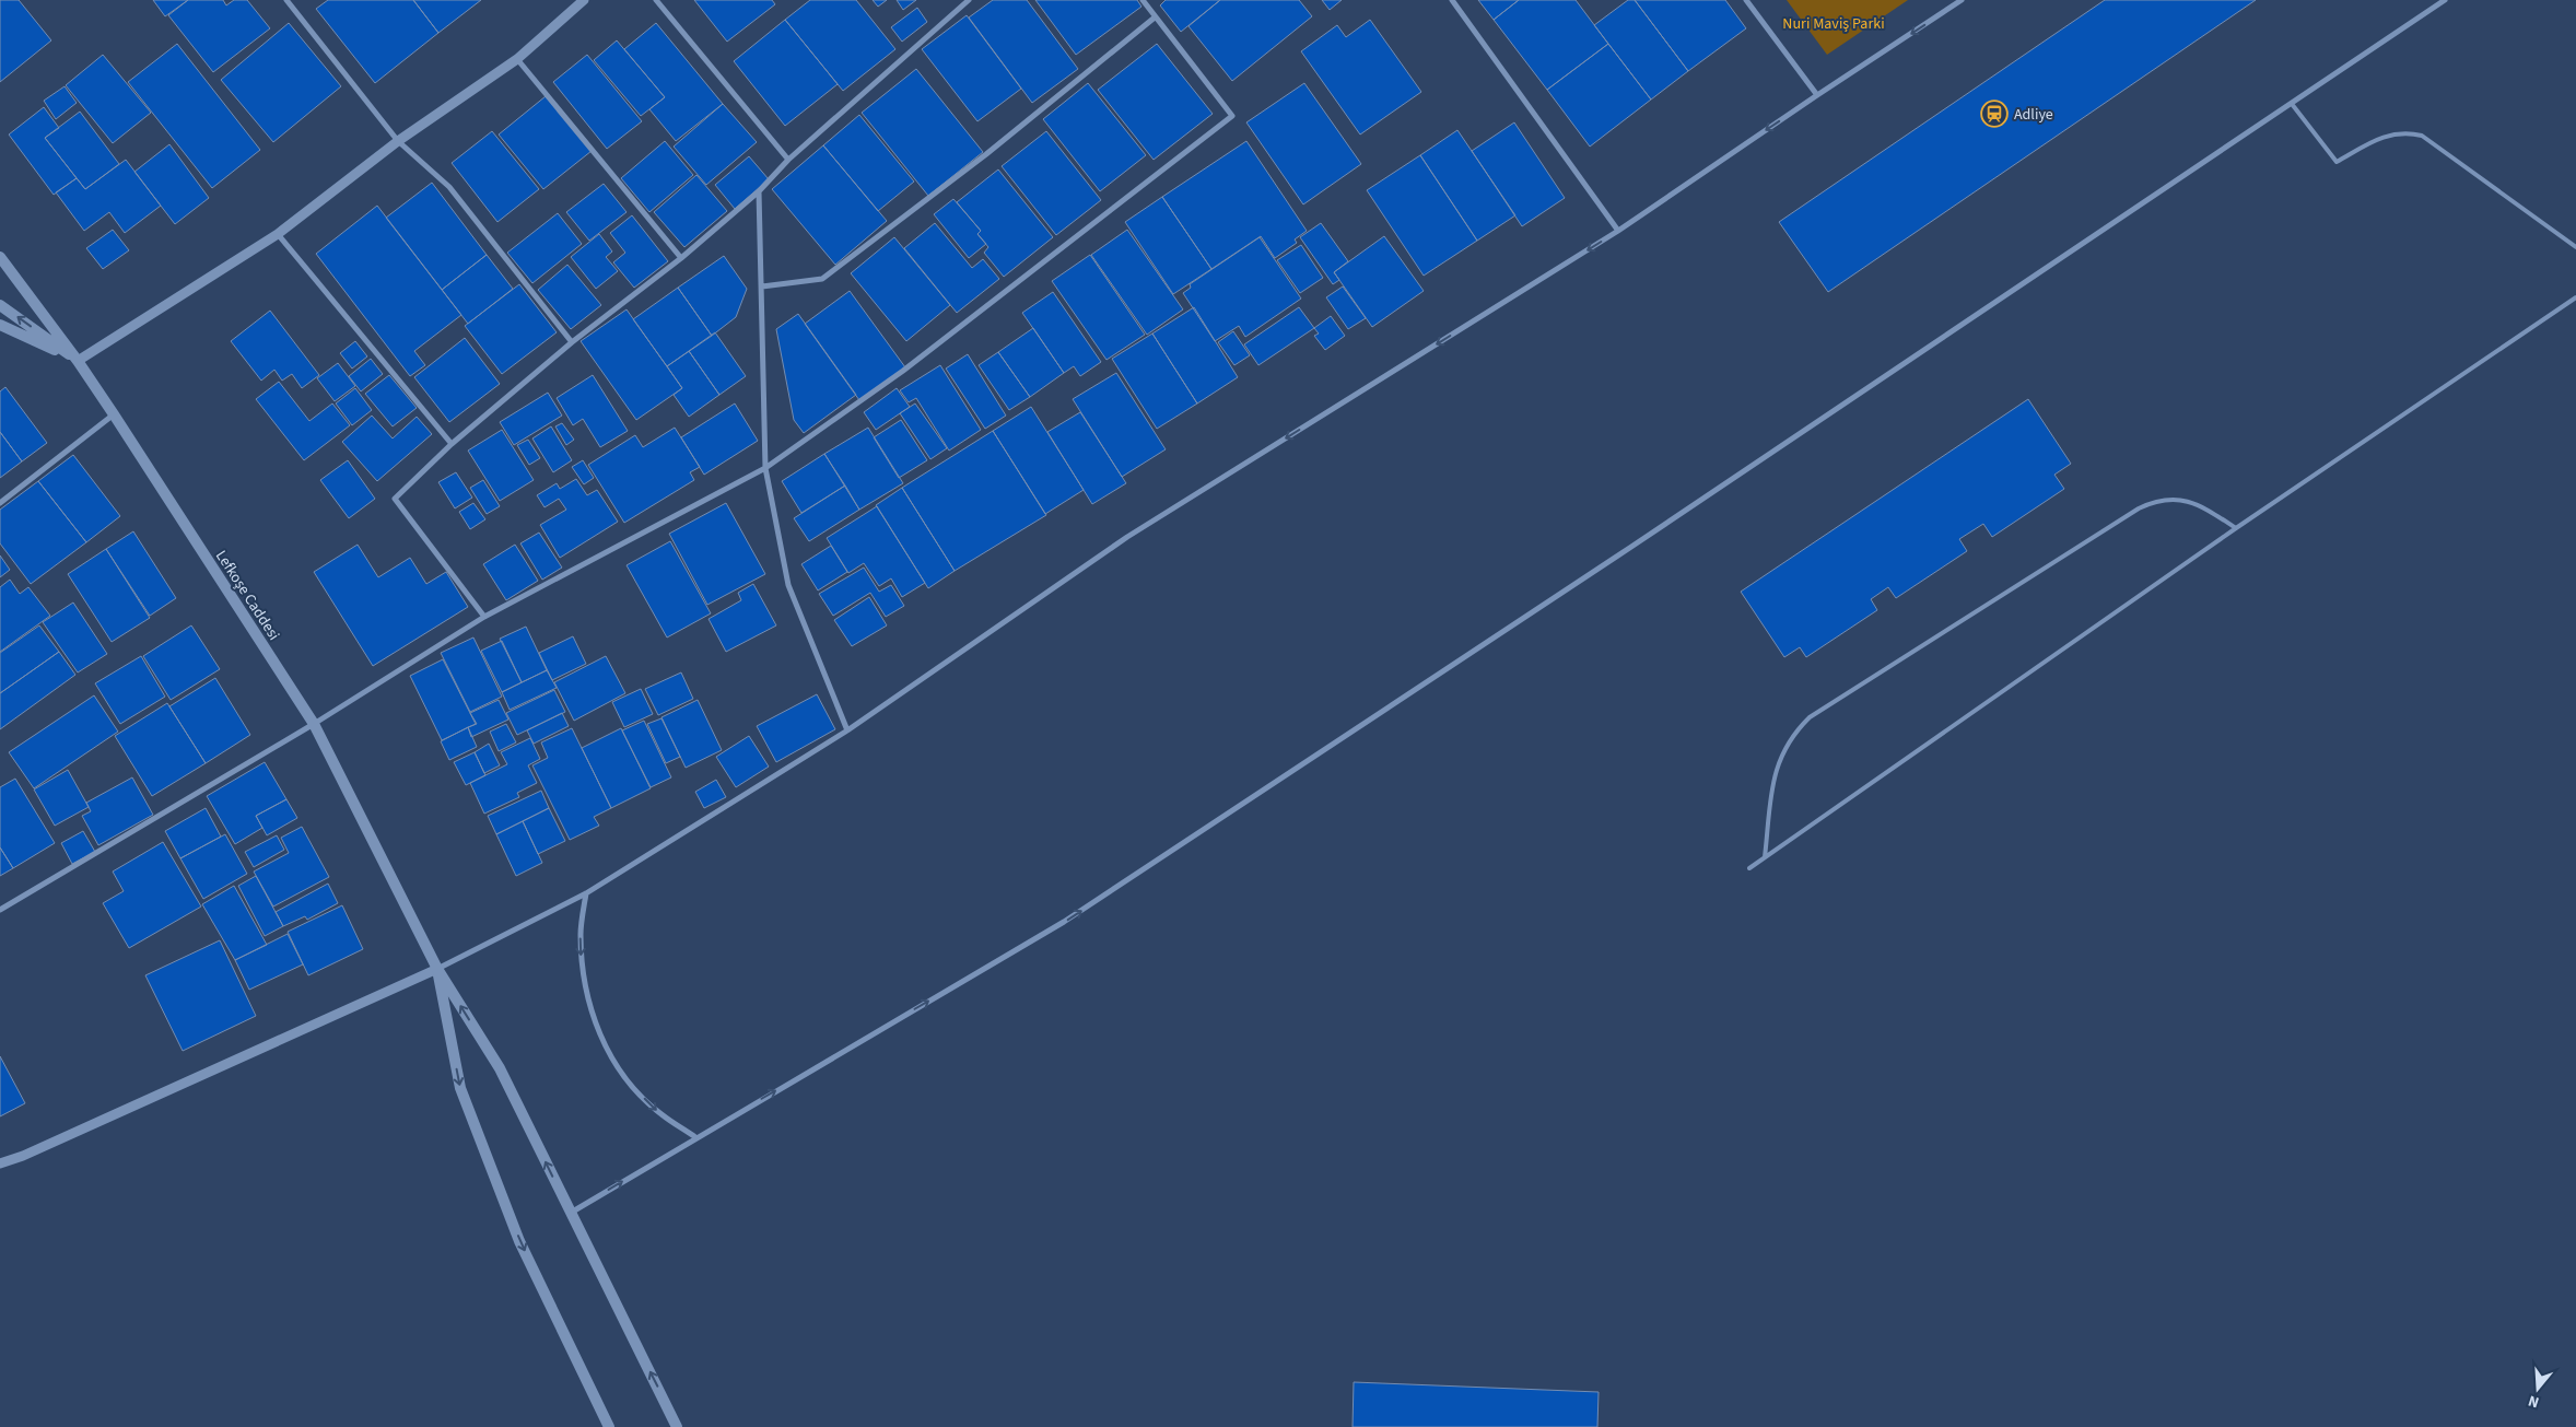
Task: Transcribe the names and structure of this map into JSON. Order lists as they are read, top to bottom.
{
  "streets": {
    "main road": ["Lefkoşe Caddesi"]
  },
  "parks": ["Nuri Maviş Parki"],
  "places": {
    "station": ["Adliye"]
  },
  "north": "bottom"
}
